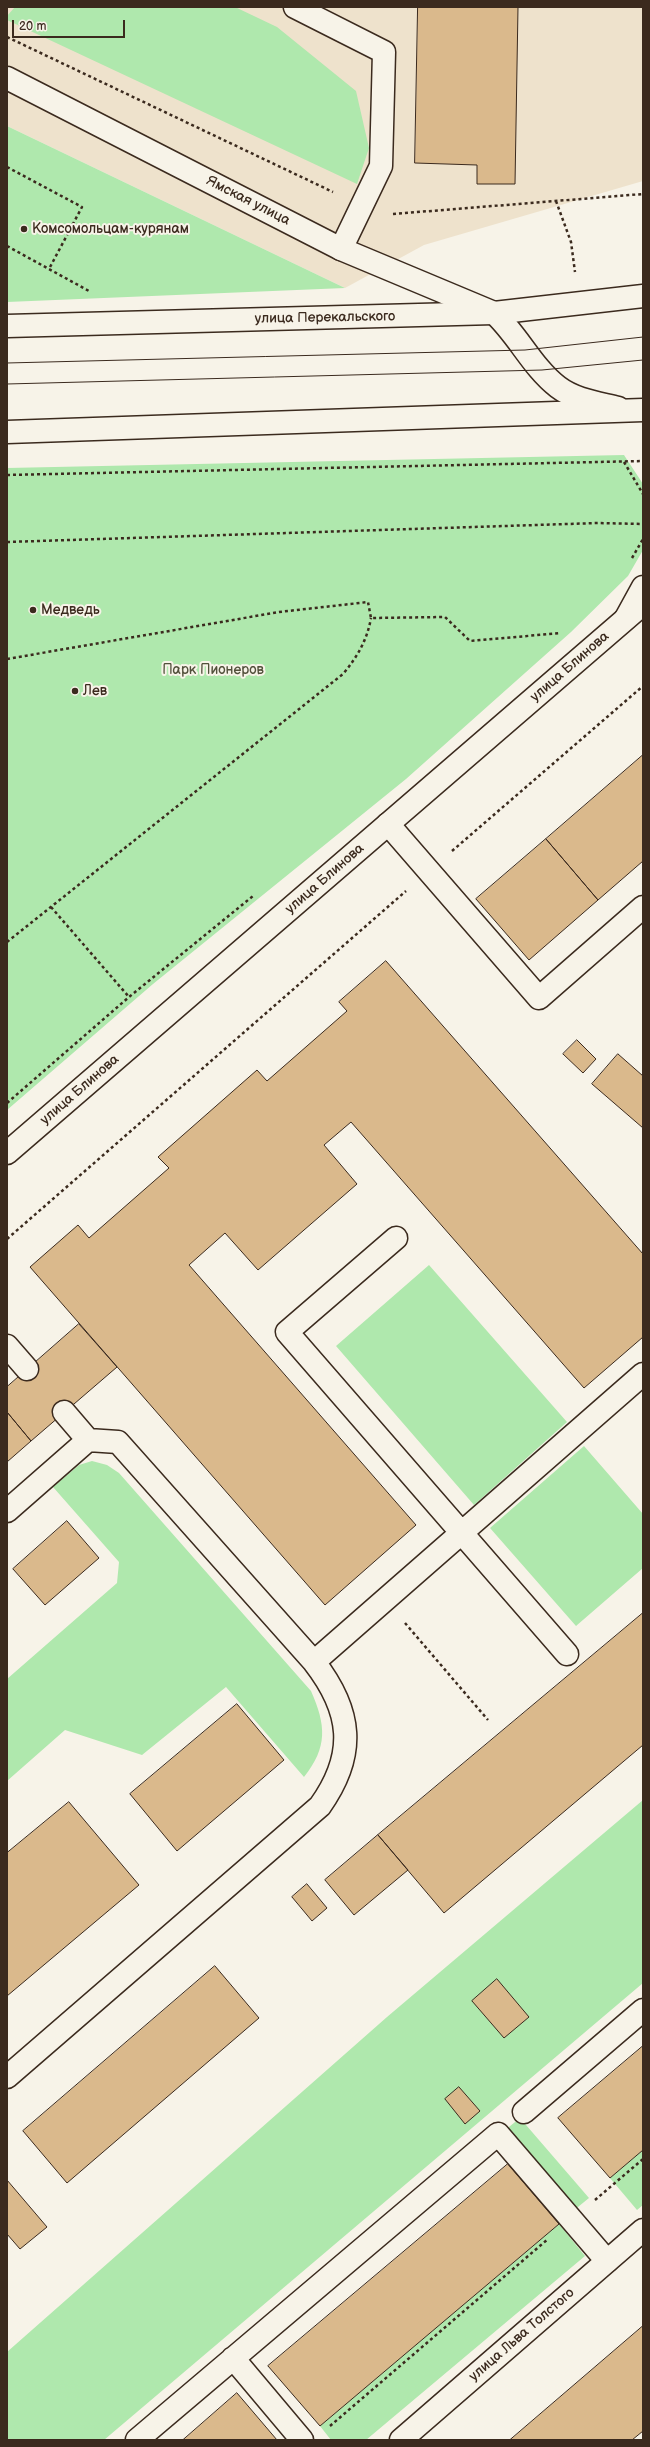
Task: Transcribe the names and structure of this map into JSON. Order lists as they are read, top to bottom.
{
  "streets": {
    "main road": [
      "Ямская улица",
      "улица Перекальского",
      "улица Блинова",
      "улица Льва Толстого"
    ]
  },
  "crossings": [
    ["Ямская улица", "улица Перекальского"]
  ],
  "parks": ["Парк Пионеров"],
  "places": ["Комсомольцам-курянам", "Медведь", "Лев"],
  "scale_bar": "20 m"
}
